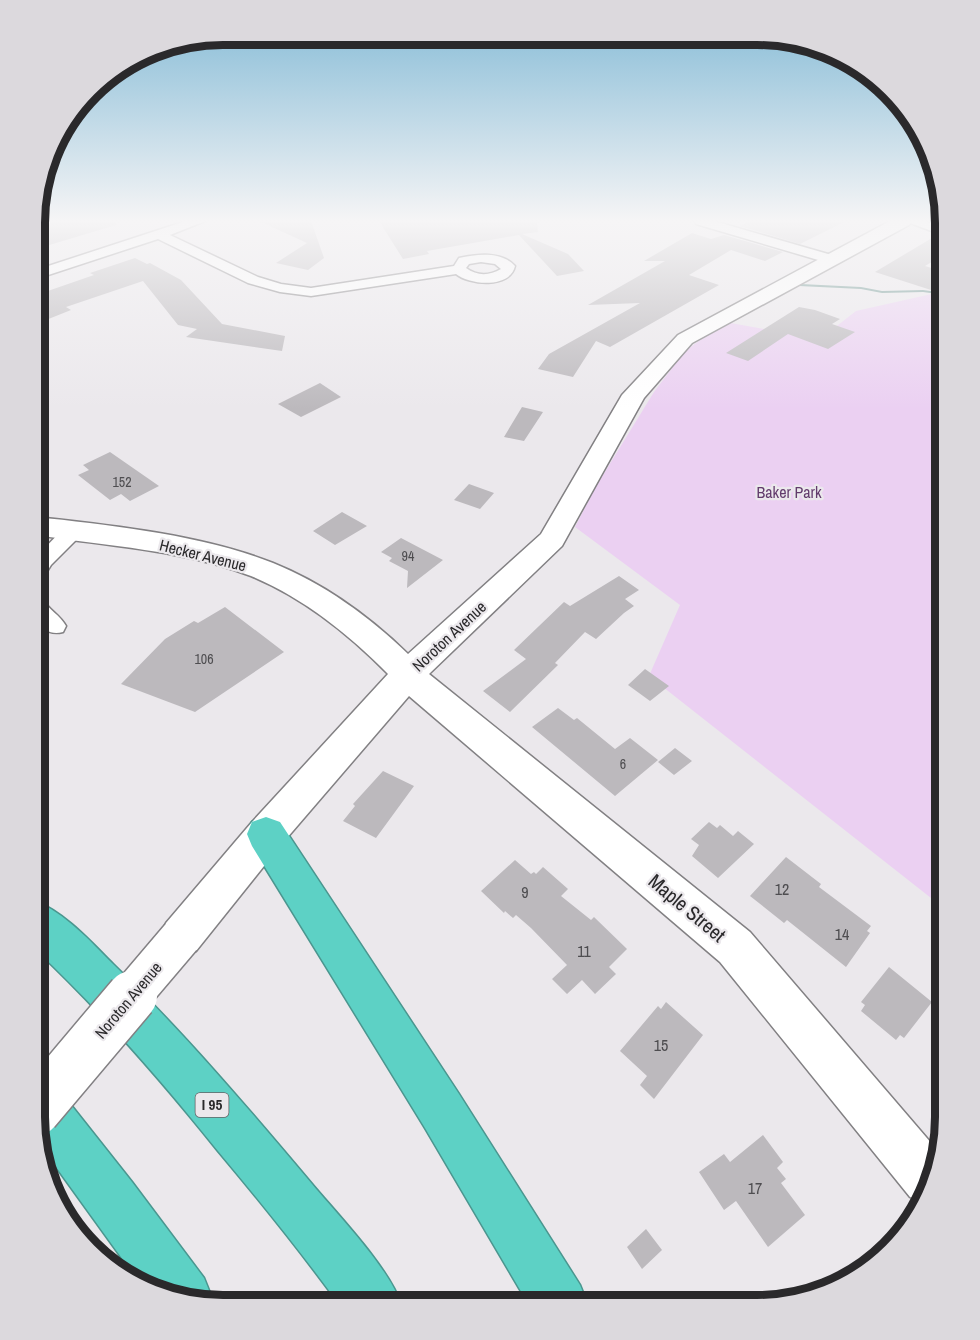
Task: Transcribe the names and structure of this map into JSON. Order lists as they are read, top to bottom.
{
  "streets": {
    "highway": ["I 95"],
    "main road": ["Hecker Avenue", "Noroton Avenue", "Maple Street"]
  },
  "crossings": [
    ["Hecker Avenue", "Noroton Avenue"],
    ["Hecker Avenue", "Maple Street"],
    ["Noroton Avenue", "Maple Street"]
  ],
  "parks": ["Baker Park"],
  "house_numbers": [
    "152",
    "94",
    "106",
    "6",
    "12",
    "9",
    "14",
    "11",
    "15",
    "17"
  ]
}
